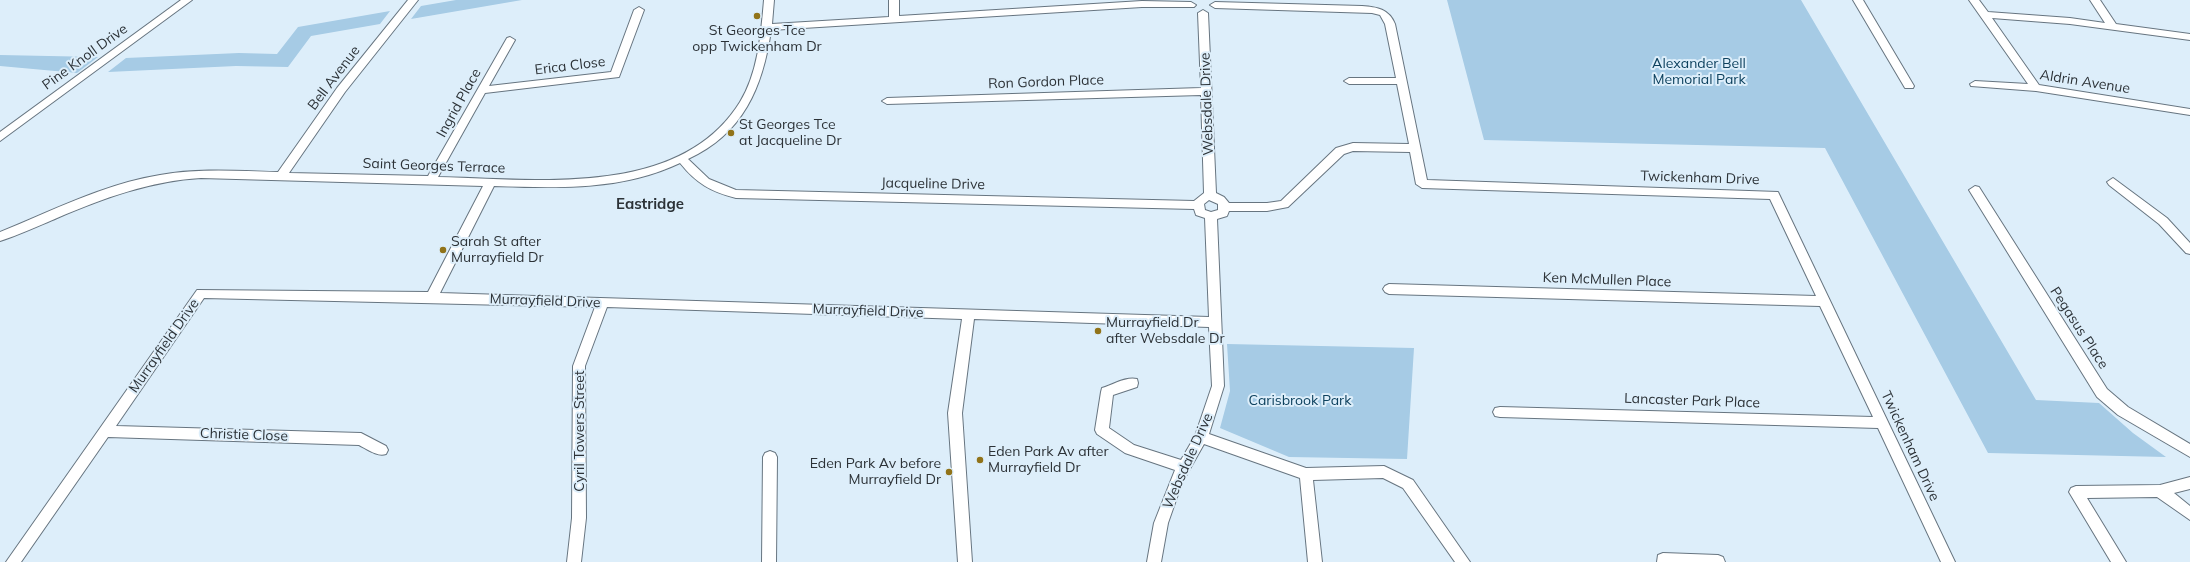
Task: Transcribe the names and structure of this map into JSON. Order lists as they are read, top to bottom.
{
  "streets": {
    "street": [
      "Pine Knoll Drive",
      "Erica Close",
      "Bell Avenue",
      "Ron Gordon Place",
      "Aldrin Avenue",
      "Ingrid Place",
      "Websdale Drive",
      "Saint Georges Terrace",
      "Twickenham Drive",
      "Jacqueline Drive",
      "Ken McMullen Place",
      "Murrayfield Drive",
      "Pegasus Place",
      "Lancaster Park Place",
      "Cyril Towers Street",
      "Christie Close"
    ]
  },
  "crossings": [
    ["Erica Close", "Ingrid Place"],
    ["Bell Avenue", "Saint Georges Terrace"],
    ["Ron Gordon Place", "Websdale Drive"],
    ["Ingrid Place", "Saint Georges Terrace"],
    ["Websdale Drive", "Jacqueline Drive"],
    ["Websdale Drive", "Murrayfield Drive"],
    ["Saint Georges Terrace", "Jacqueline Drive"],
    ["Twickenham Drive", "Ken McMullen Place"],
    ["Twickenham Drive", "Lancaster Park Place"],
    ["Murrayfield Drive", "Cyril Towers Street"],
    ["Murrayfield Drive", "Christie Close"]
  ],
  "districts": ["Eastridge"],
  "parks": ["Alexander Bell Memorial Park", "Carisbrook Park"],
  "places": [
    "St Georges Tce opp Twickenham Dr",
    "St Georges Tce at Jacqueline Dr",
    "Sarah St after Murrayfield Dr",
    "Murrayfield Dr after Websdale Dr",
    "Eden Park Av after Murrayfield Dr",
    "Eden Park Av before Murrayfield Dr"
  ]
}
